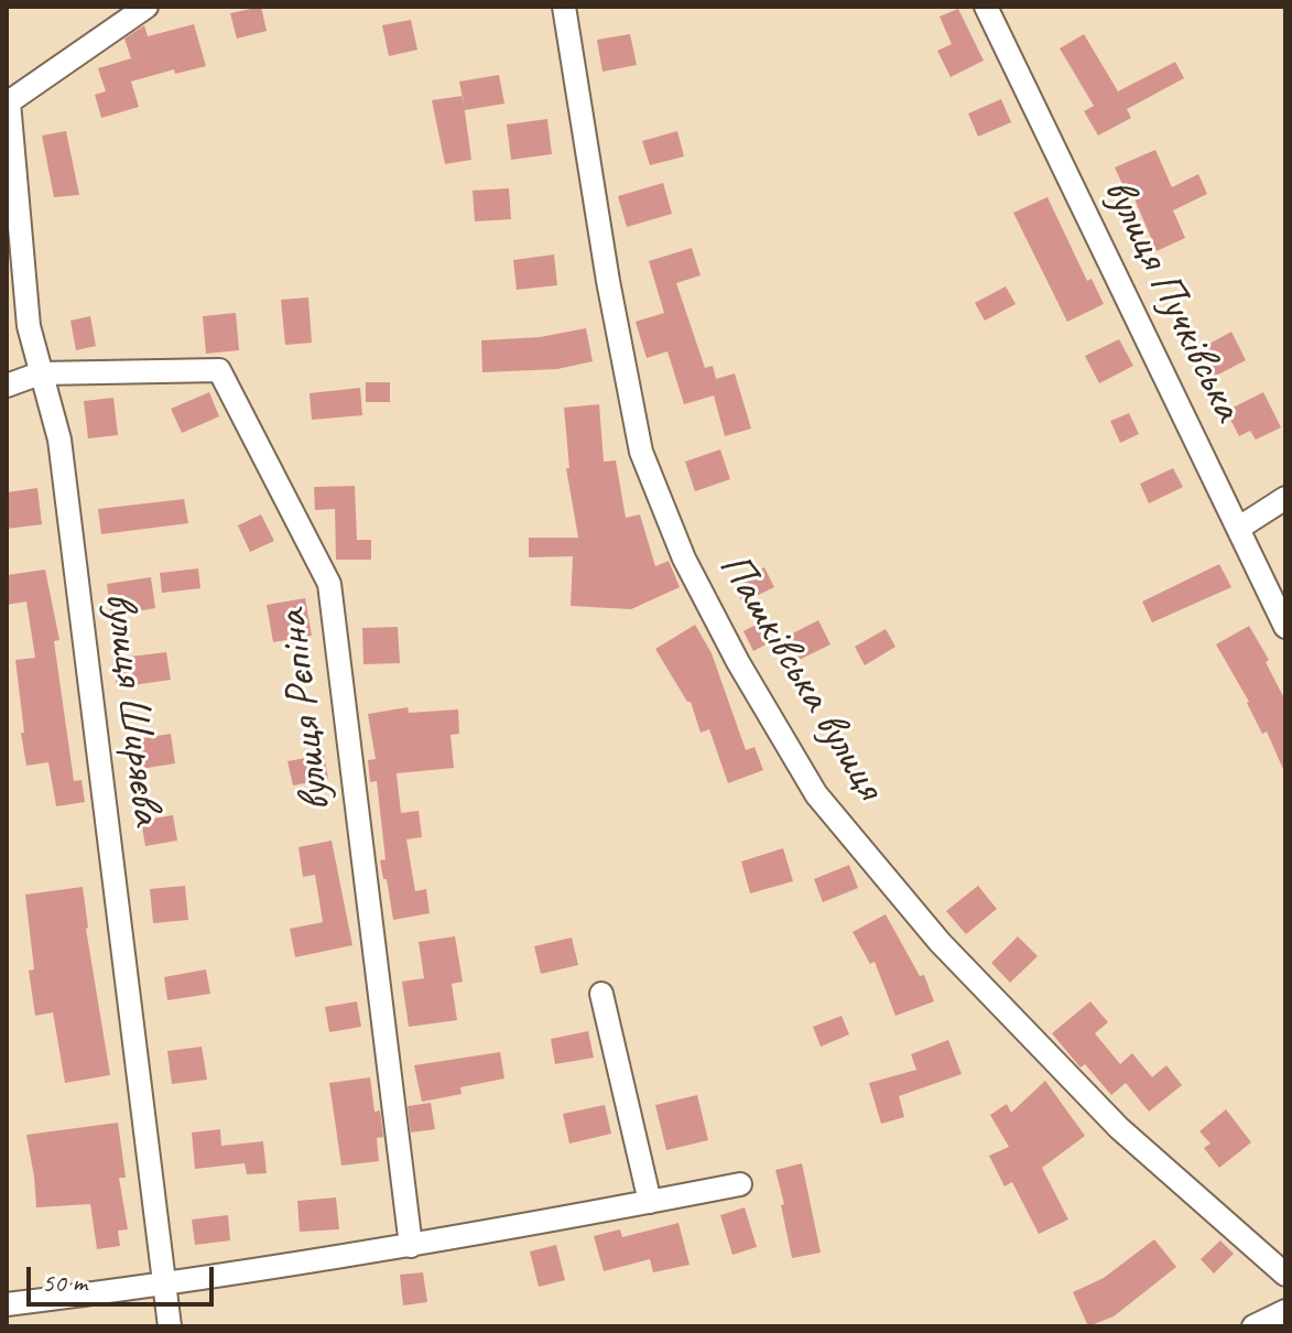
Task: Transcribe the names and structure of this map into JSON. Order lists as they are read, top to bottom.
{
  "streets": {
    "street": [
      "вулиця Пучківська",
      "Пашківська вулиця",
      "вулиця Ширяєва",
      "вулиця Рєпіна"
    ]
  },
  "crossings": [
    ["вулиця Ширяєва", "вулиця Рєпіна"]
  ],
  "scale_bar": "50 m"
}
